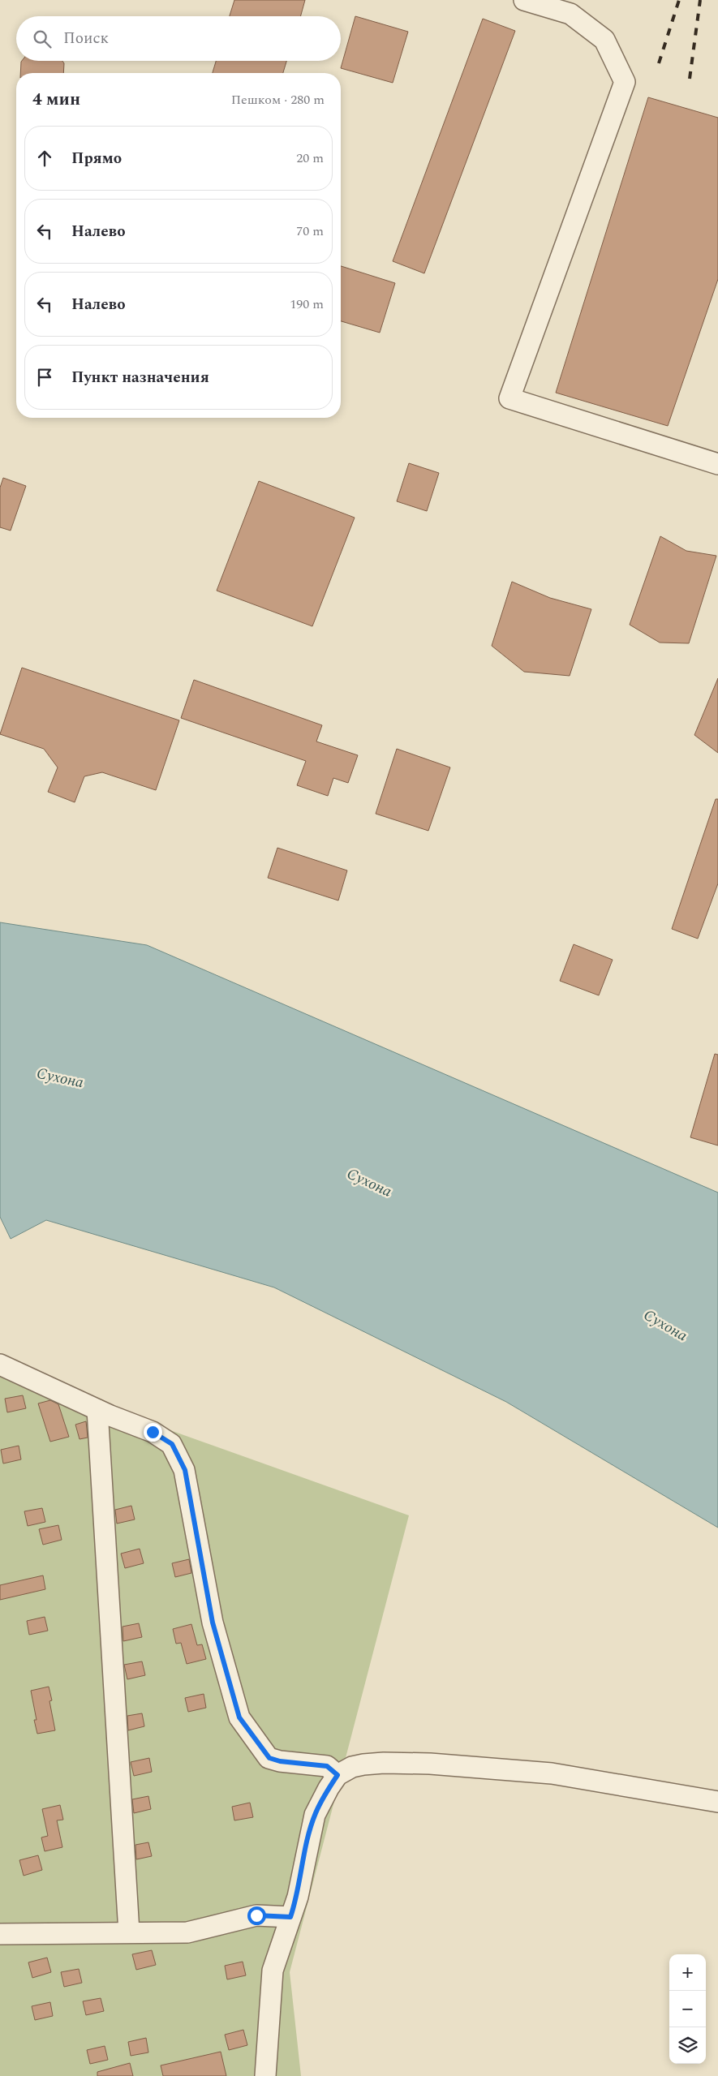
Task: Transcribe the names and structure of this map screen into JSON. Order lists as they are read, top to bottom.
{
  "water": ["Сухона"],
  "page": {
    "search": "Поиск",
    "heading": ["4 мин", "Пешком · 280 m"],
    "list": [
      ["Прямо", "20 m"],
      ["Налево", "70 m"],
      ["Налево", "190 m"],
      "Пункт назначения"
    ],
    "map_buttons": ["+", "−"]
  }
}
